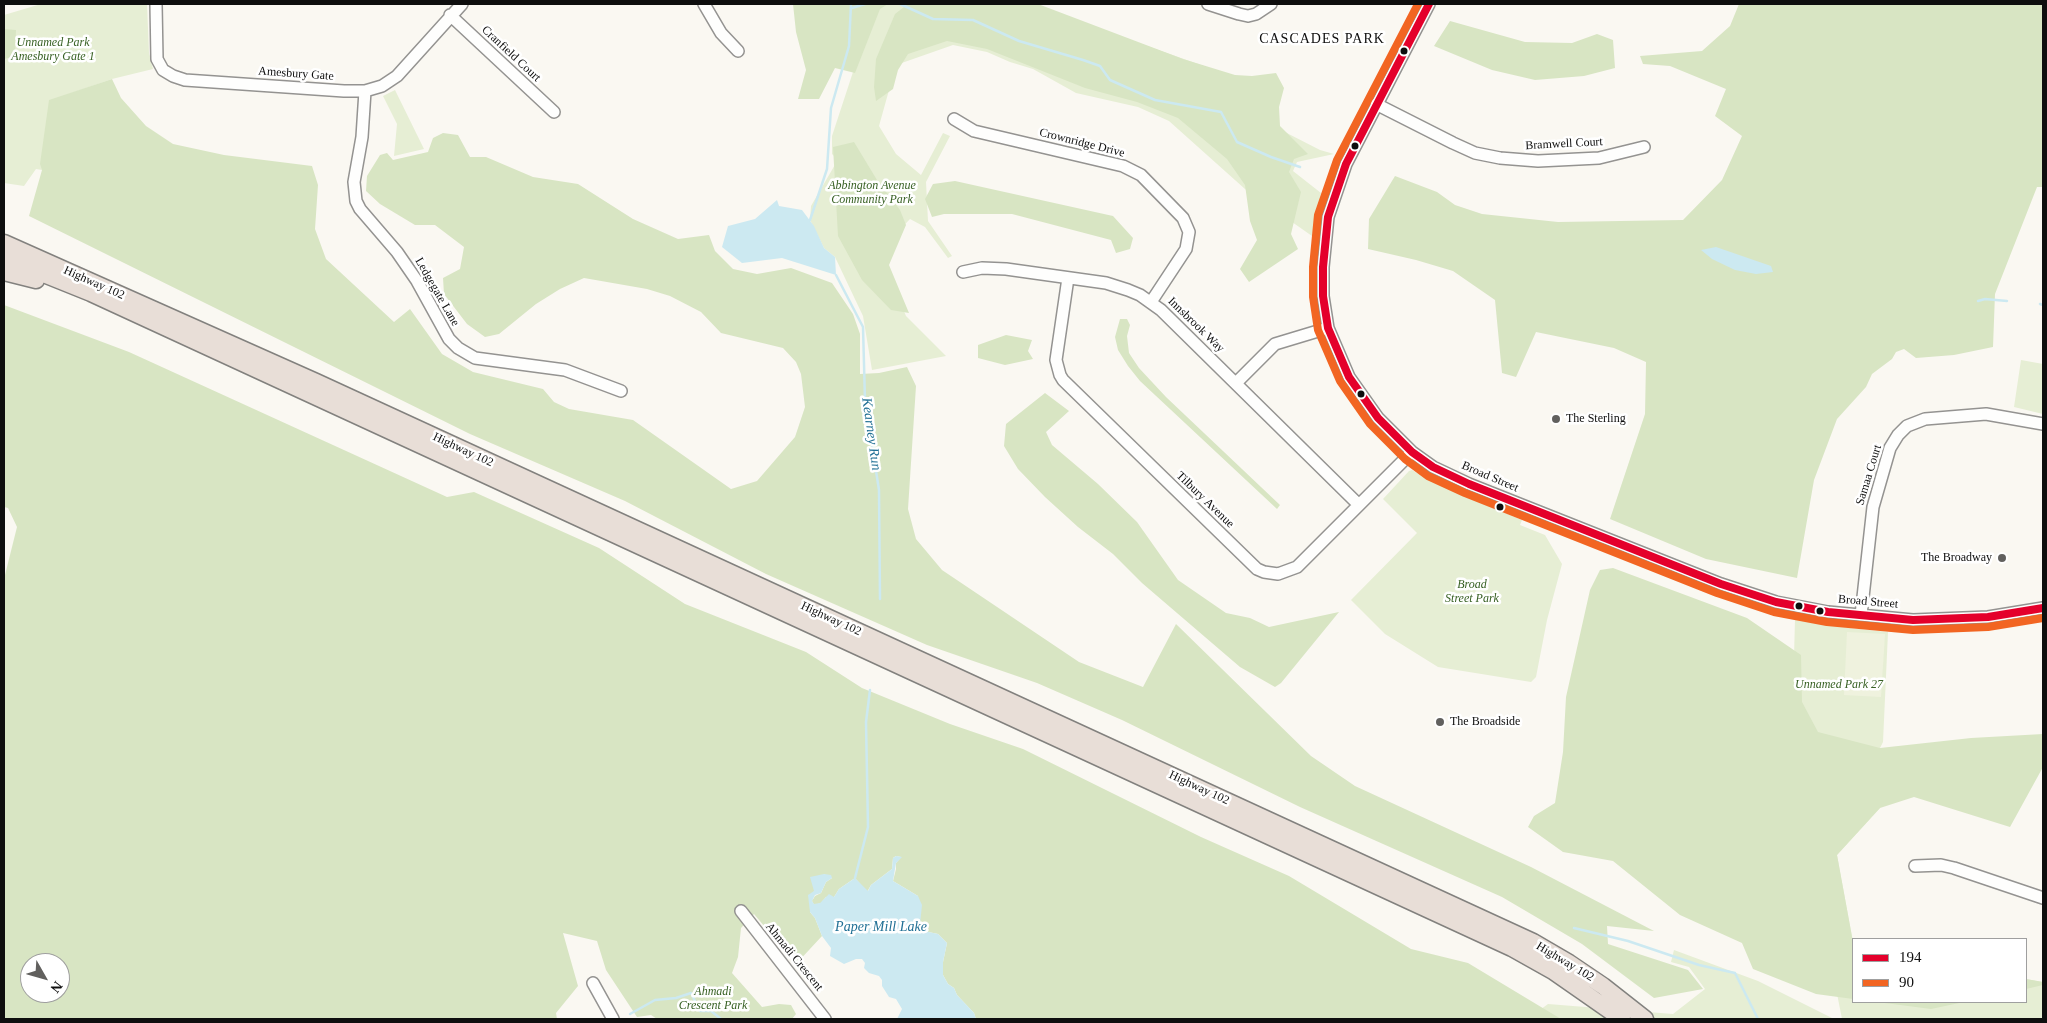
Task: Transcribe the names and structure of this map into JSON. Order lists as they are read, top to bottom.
{
  "streets": {
    "highway": ["Highway 102"],
    "street": [
      "Cranfield Court",
      "Amesbury Gate",
      "Crownridge Drive",
      "Bramwell Court",
      "Ledgegate Lane",
      "Innsbrook Way",
      "Samaa Court",
      "Broad Street",
      "Tilbury Avenue",
      "Ahmadi Crescent"
    ]
  },
  "crossings": [
    ["Cranfield Court", "Amesbury Gate"],
    ["Amesbury Gate", "Ledgegate Lane"],
    ["Crownridge Drive", "Innsbrook Way"],
    ["Bramwell Court", "Broad Street"],
    ["Innsbrook Way", "Tilbury Avenue"],
    ["Samaa Court", "Broad Street"],
    ["Broad Street", "Tilbury Avenue"]
  ],
  "districts": ["CASCADES PARK"],
  "water": ["Kearney Run", "Paper Mill Lake"],
  "parks": [
    "Unnamed Park Amesbury Gate 1",
    "Abbington Avenue Community Park",
    "Broad Street Park",
    "Unnamed Park 27",
    "Ahmadi Crescent Park"
  ],
  "places": ["The Sterling", "The Broadway", "The Broadside"],
  "lines": ["transit line 194", "transit line 90"],
  "legend": ["194", "90"],
  "north": "bottom right"
}
